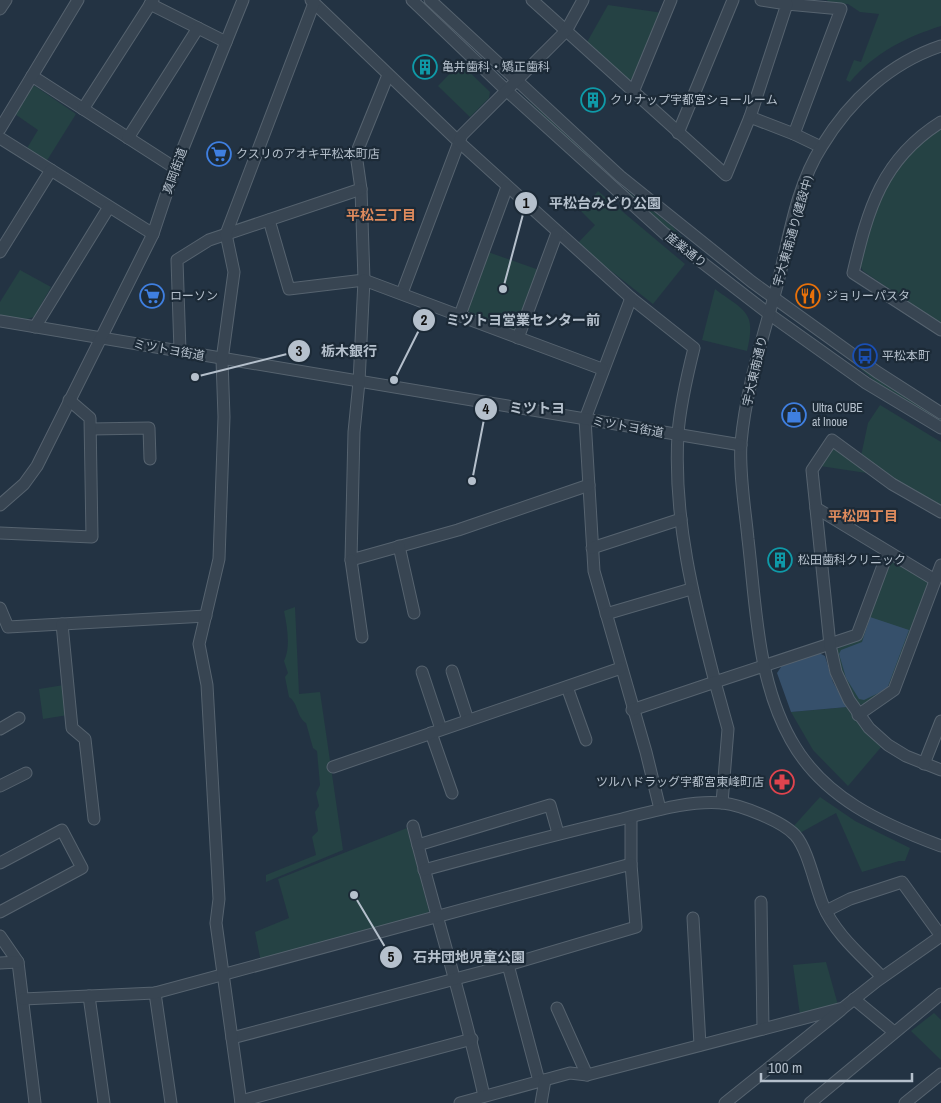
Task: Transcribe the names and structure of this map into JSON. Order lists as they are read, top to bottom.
{
  "streets": {
    "street": [
      "真岡街道",
      "宇大東南通り(建設中)",
      "産業通り",
      "ミツトヨ街道",
      "宇大東南通り"
    ]
  },
  "crossings": [
    ["真岡街道", "ミツトヨ街道"],
    ["宇大東南通り(建設中)", "産業通り"],
    ["宇大東南通り(建設中)", "宇大東南通り"],
    ["産業通り", "宇大東南通り"],
    ["ミツトヨ街道", "宇大東南通り"]
  ],
  "districts": ["平松三丁目", "平松四丁目"],
  "places": {
    "building": ["亀井歯科・矯正歯科", "クリナップ宇都宮ショールーム", "松田歯科クリニック"],
    "supermarket": ["クスリのアオキ平松本町店", "ローソン"],
    "other": [
      "平松台みどり公園",
      "栃木銀行",
      "ミツトヨ営業センター前",
      "ミツトヨ",
      "石井団地児童公園"
    ],
    "restaurant": ["ジョリーパスタ"],
    "bus stop": ["平松本町"],
    "shop": ["Ultra CUBE at Inoue"],
    "pharmacy": ["ツルハドラッグ宇都宮東峰町店"]
  },
  "scale_bar": "100 m"
}
